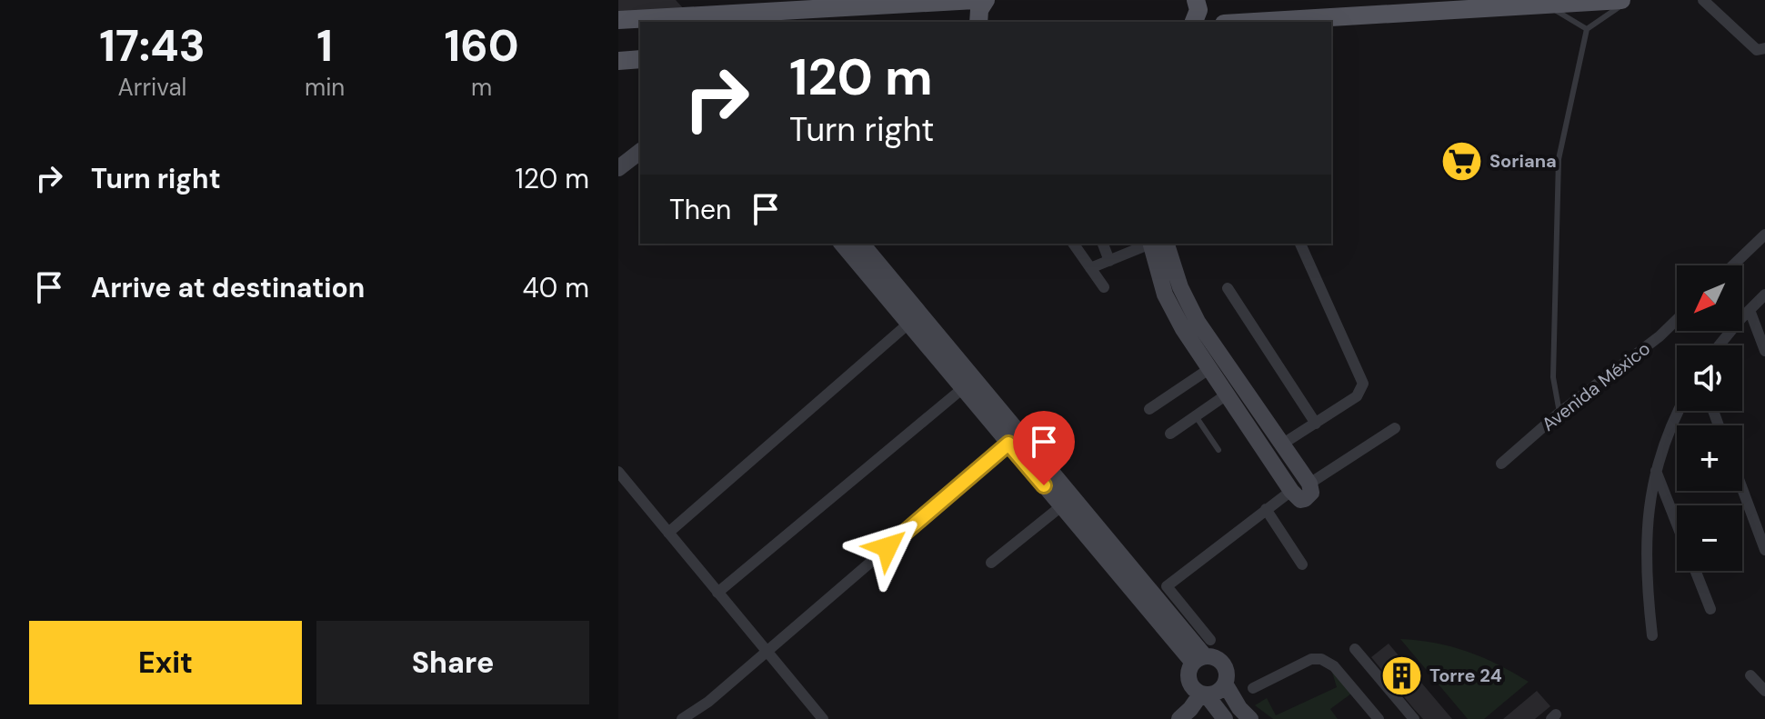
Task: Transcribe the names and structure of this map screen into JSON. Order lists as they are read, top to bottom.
{
  "streets": {
    "street": ["Avenida México"]
  },
  "places": {
    "supermarket": ["Soriana"],
    "building": ["Torre 24"]
  },
  "north": "bottom left",
  "page": {
    "eta": [
      "17:43",
      "Arrival",
      "1",
      "min",
      "160",
      "m"
    ],
    "turn": ["120 m", "Turn right"],
    "list": [
      {
        "name": "Turn right",
        "value": "120 m"
      },
      {
        "name": "Arrive at destination",
        "value": "40 m"
      }
    ],
    "then": "Then",
    "map_buttons": ["+", "−"],
    "buttons": ["Exit", "Share"]
  }
}
